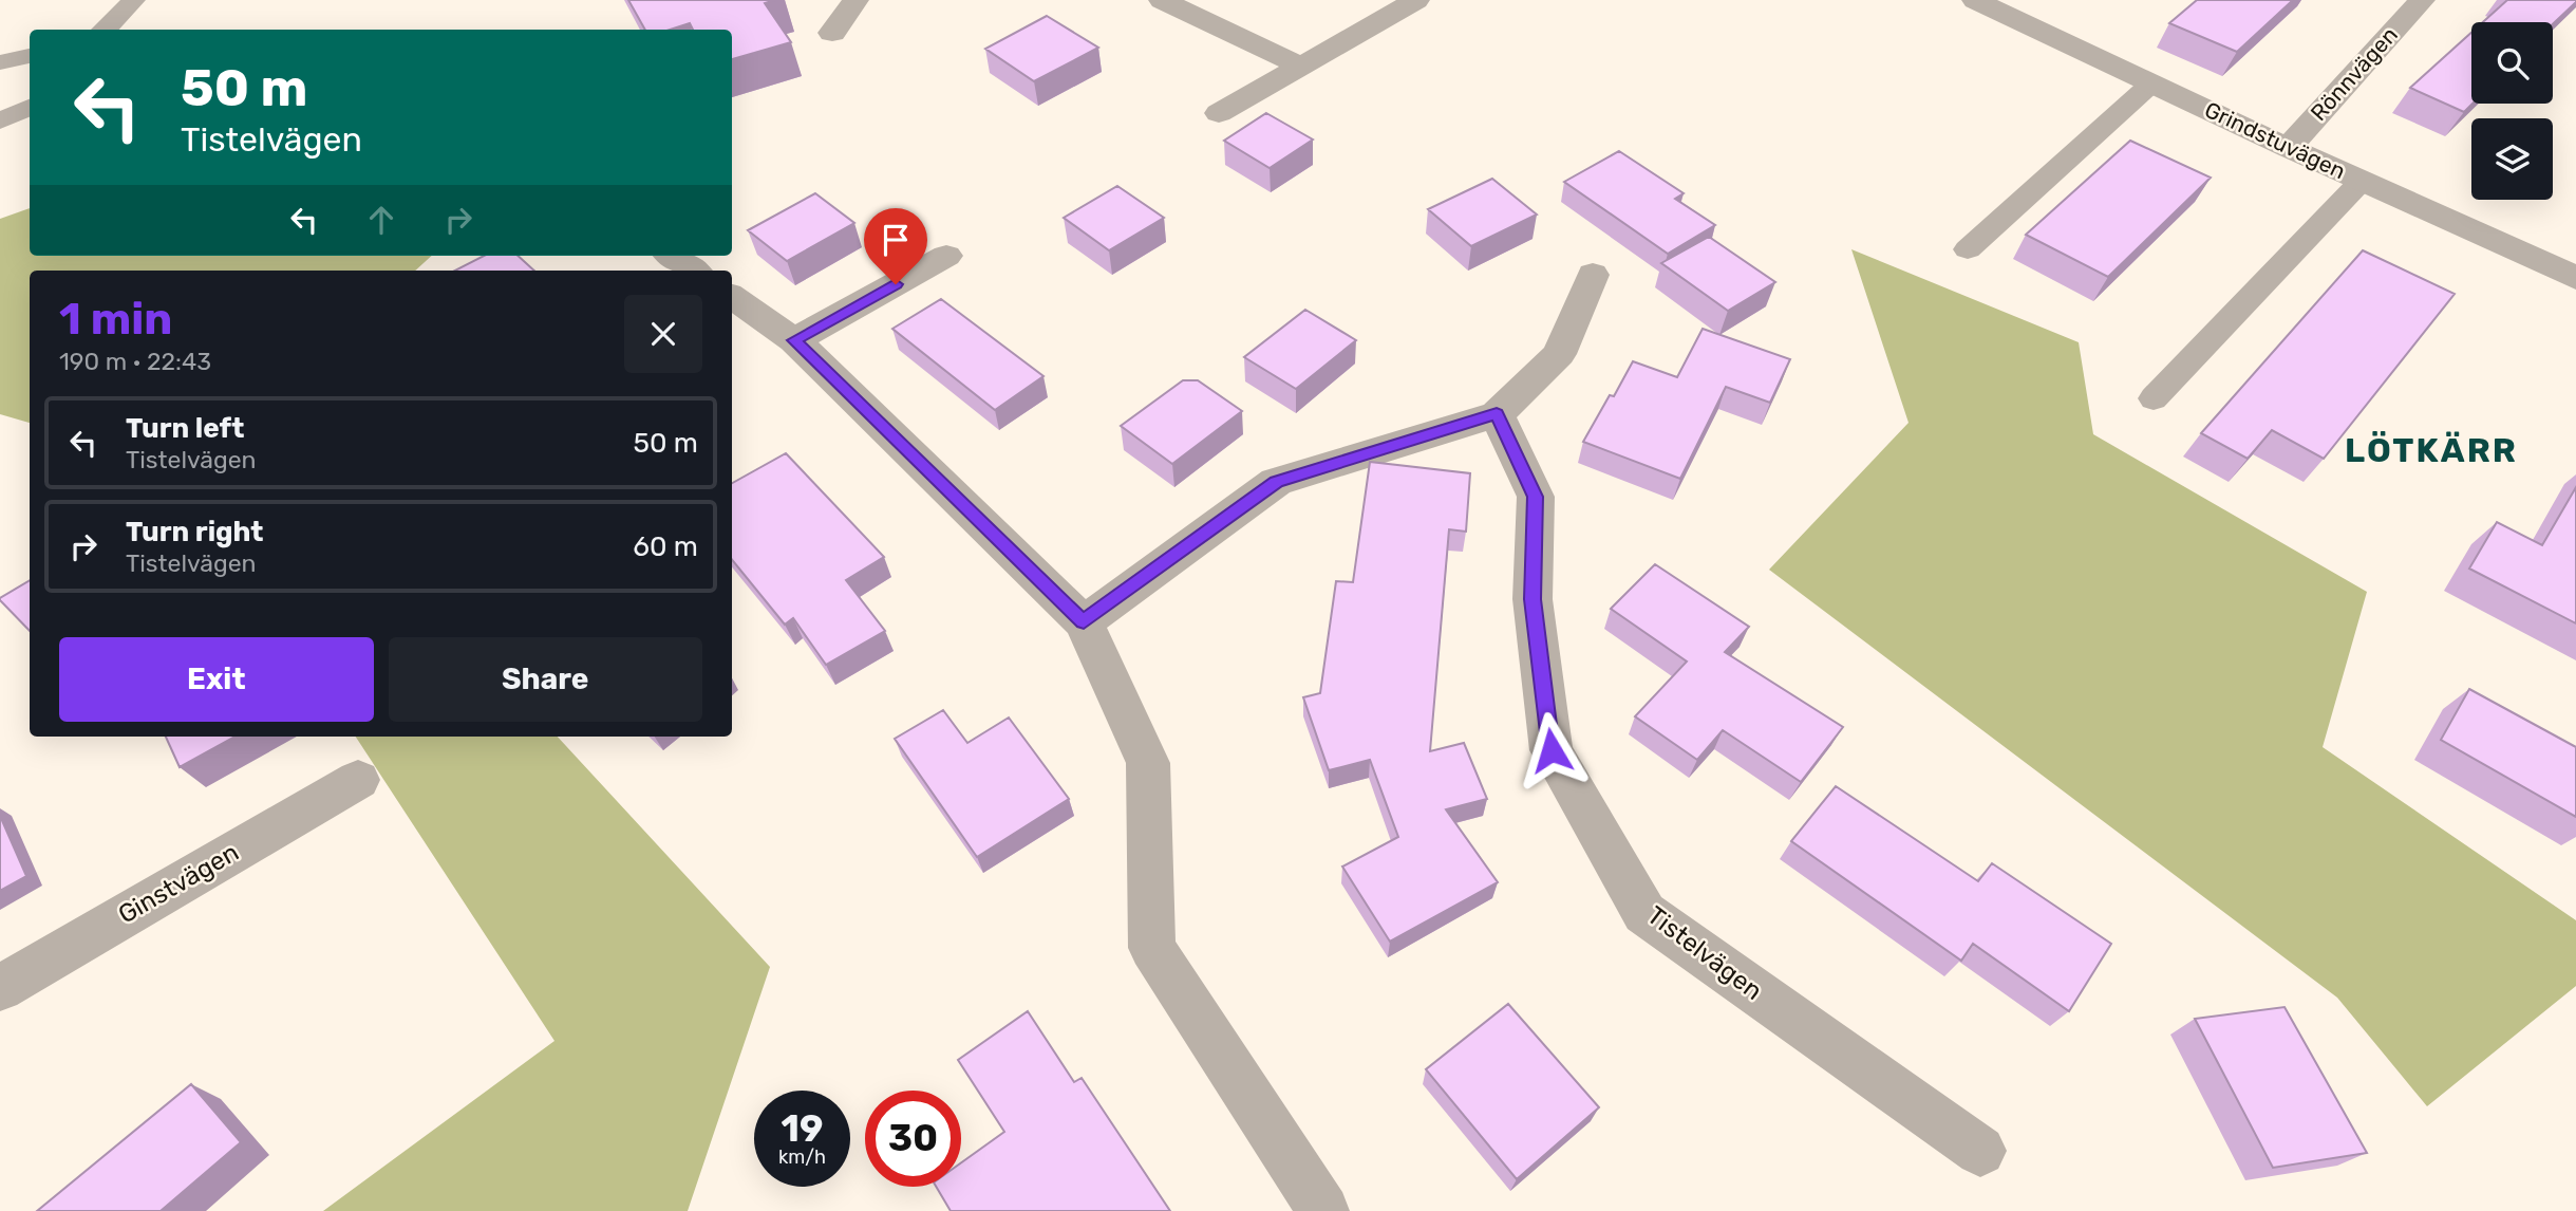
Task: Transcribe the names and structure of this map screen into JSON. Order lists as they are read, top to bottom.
{
  "streets": {
    "street": [
      "Rönnvägen",
      "Grindstuvägen",
      "Ginstvägen",
      "Tistelvägen"
    ]
  },
  "crossings": [
    ["Rönnvägen", "Grindstuvägen"]
  ],
  "districts": ["LÖTKÄRR"],
  "page": {
    "turn": ["50 m", "Tistelvägen"],
    "heading": ["1 min", "190 m · 22:43"],
    "list": [
      {
        "name": "Turn left",
        "note": "Tistelvägen",
        "value": "50 m"
      },
      {
        "name": "Turn right",
        "note": "Tistelvägen",
        "value": "60 m"
      }
    ],
    "buttons": ["Exit", "Share"],
    "speed": "19 km/h",
    "limit": "30"
  }
}
